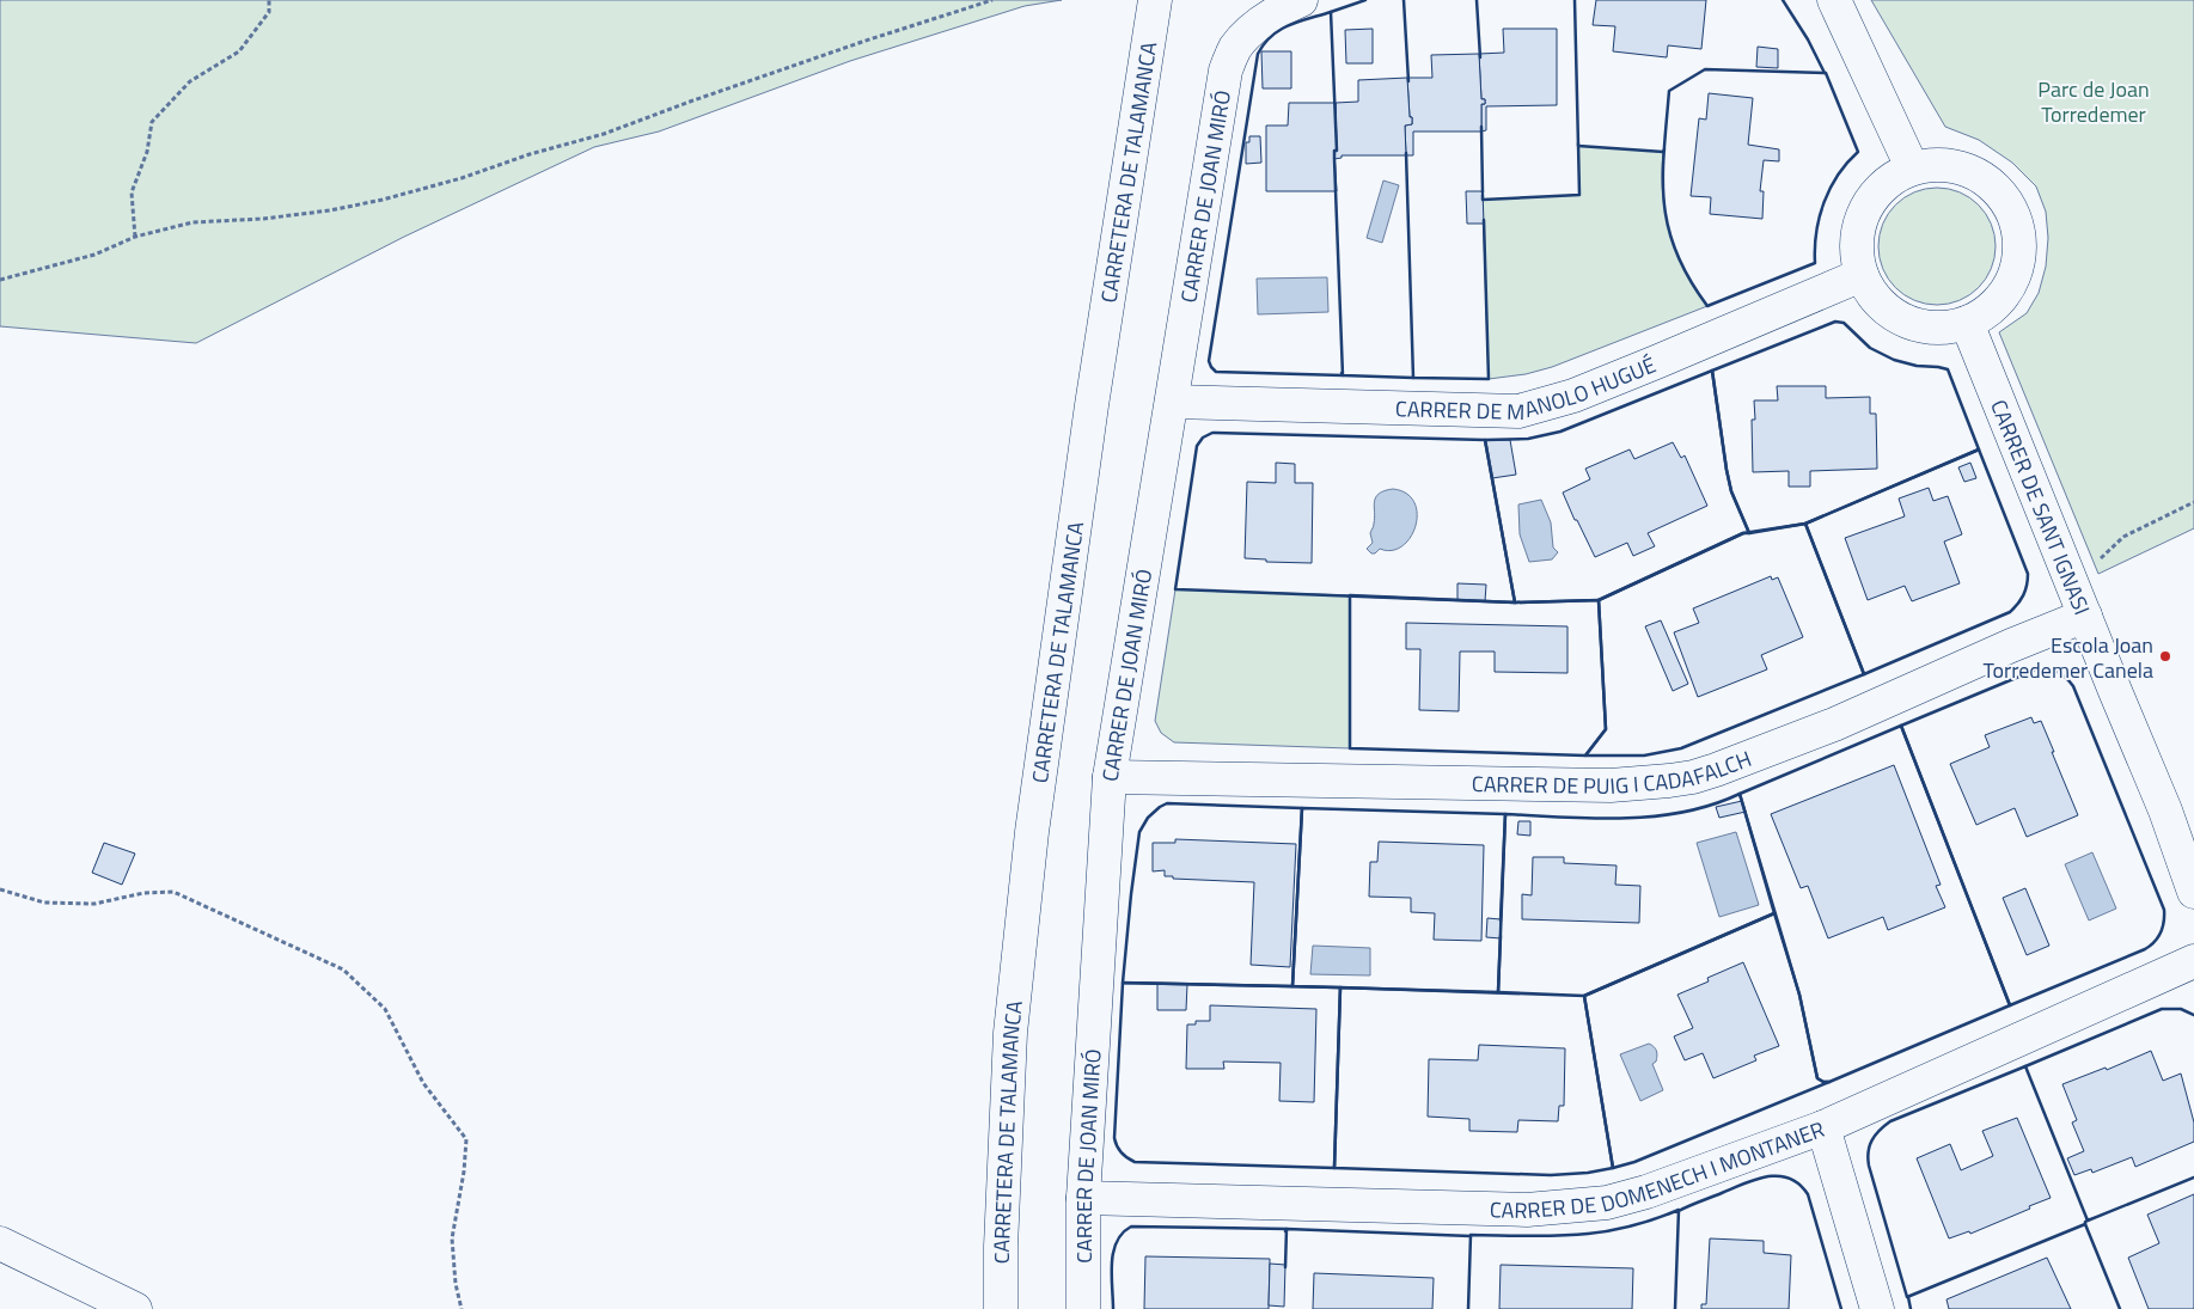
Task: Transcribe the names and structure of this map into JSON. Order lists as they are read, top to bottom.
{
  "streets": {
    "street": [
      "CARRETERA DE TALAMANCA",
      "CARRER DE JOAN MIRÓ",
      "CARRER DE MANOLO HUGUÉ",
      "CARRER DE SANT IGNASI",
      "CARRER DE PUIG I CADAFALCH",
      "CARRER DE DOMENECH I MONTANER"
    ]
  },
  "crossings": [
    ["CARRER DE JOAN MIRÓ", "CARRER DE MANOLO HUGUÉ"],
    ["CARRER DE JOAN MIRÓ", "CARRER DE PUIG I CADAFALCH"],
    ["CARRER DE JOAN MIRÓ", "CARRER DE DOMENECH I MONTANER"],
    ["CARRER DE MANOLO HUGUÉ", "CARRER DE SANT IGNASI"],
    ["CARRER DE SANT IGNASI", "CARRER DE PUIG I CADAFALCH"]
  ],
  "parks": ["Parc de Joan Torredemer"],
  "places": ["Escola Joan Torredemer Canela"]
}
